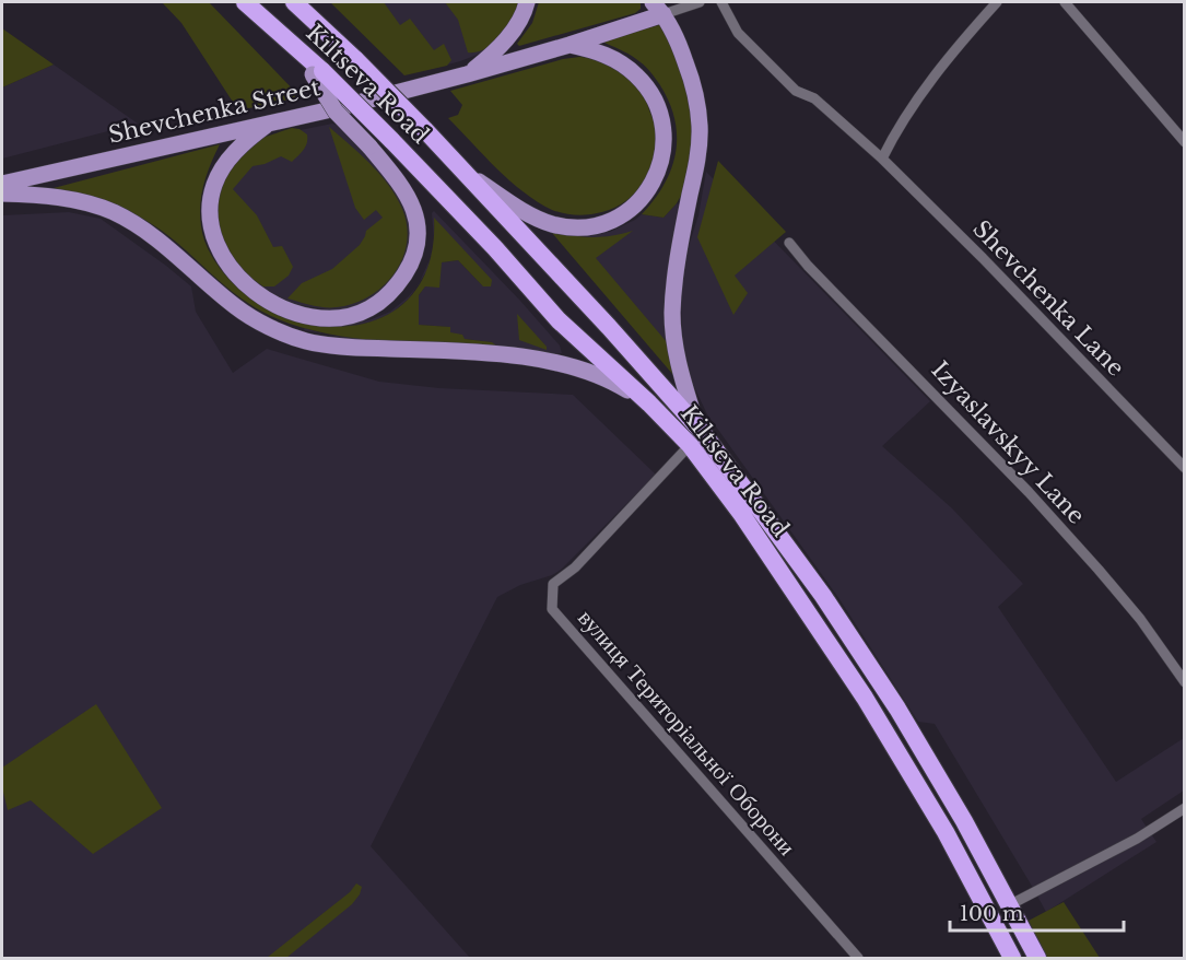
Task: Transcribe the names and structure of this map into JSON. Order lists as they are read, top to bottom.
{
  "streets": {
    "highway": ["Kiltseva Road"],
    "main road": ["Shevchenka Street"],
    "street": ["Shevchenka Lane", "Izyaslavskyy Lane", "вулиця Територіальної Оборони"]
  },
  "crossings": [
    ["Kiltseva Road", "вулиця Територіальної Оборони"]
  ],
  "scale_bar": "100 m"
}
